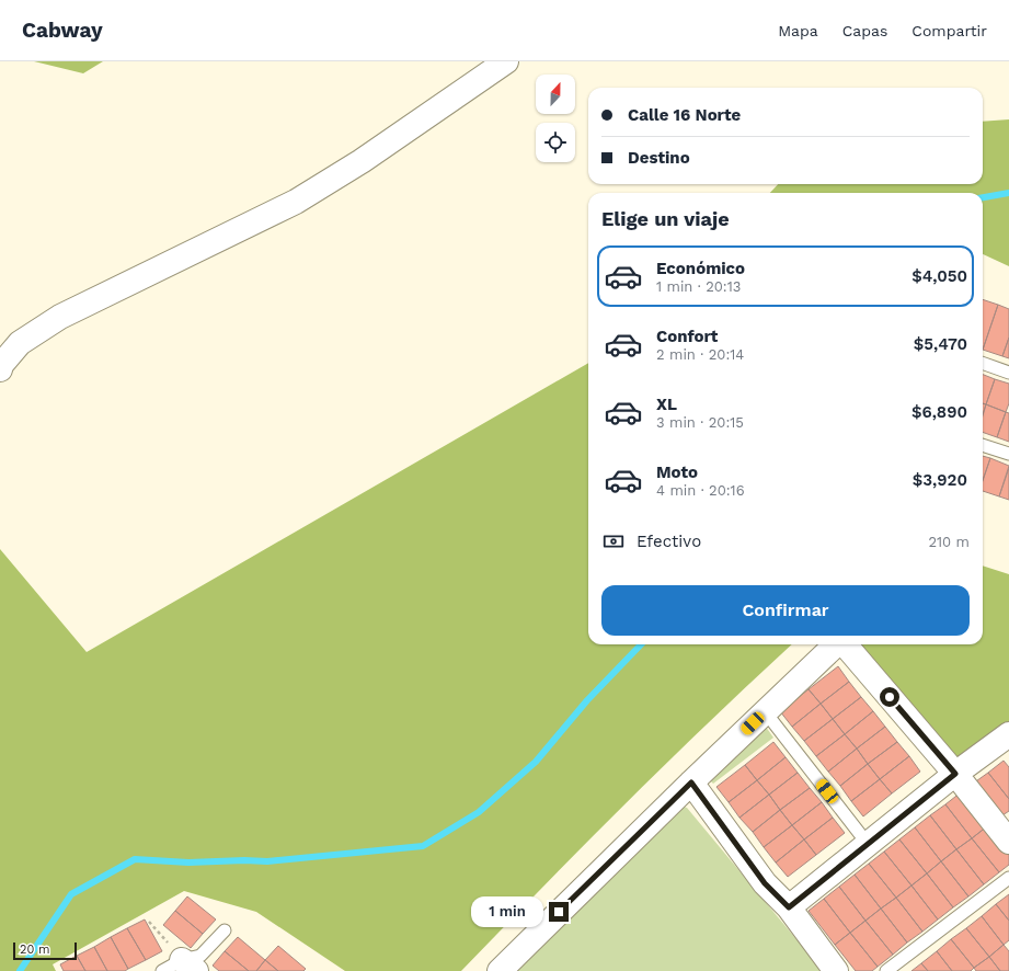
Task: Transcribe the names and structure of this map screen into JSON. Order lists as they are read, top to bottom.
{
  "scale_bar": "20 m",
  "north": "top",
  "page": {
    "header": "Cabway",
    "nav": ["Mapa", "Capas", "Compartir"],
    "banner": ["Calle 16 Norte", "Destino"],
    "heading": "Elige un viaje",
    "list": [
      {
        "name": "Económico",
        "note": "1 min · 20:13",
        "value": "$4,050"
      },
      {
        "name": "Confort",
        "note": "2 min · 20:14",
        "value": "$5,470"
      },
      {
        "name": "XL",
        "note": "3 min · 20:15",
        "value": "$6,890"
      },
      {
        "name": "Moto",
        "note": "4 min · 20:16",
        "value": "$3,920"
      }
    ],
    "pay": ["Efectivo", "210 m"],
    "buttons": "Confirmar",
    "bubble": "1 min",
    "scale": "20 m"
  }
}
